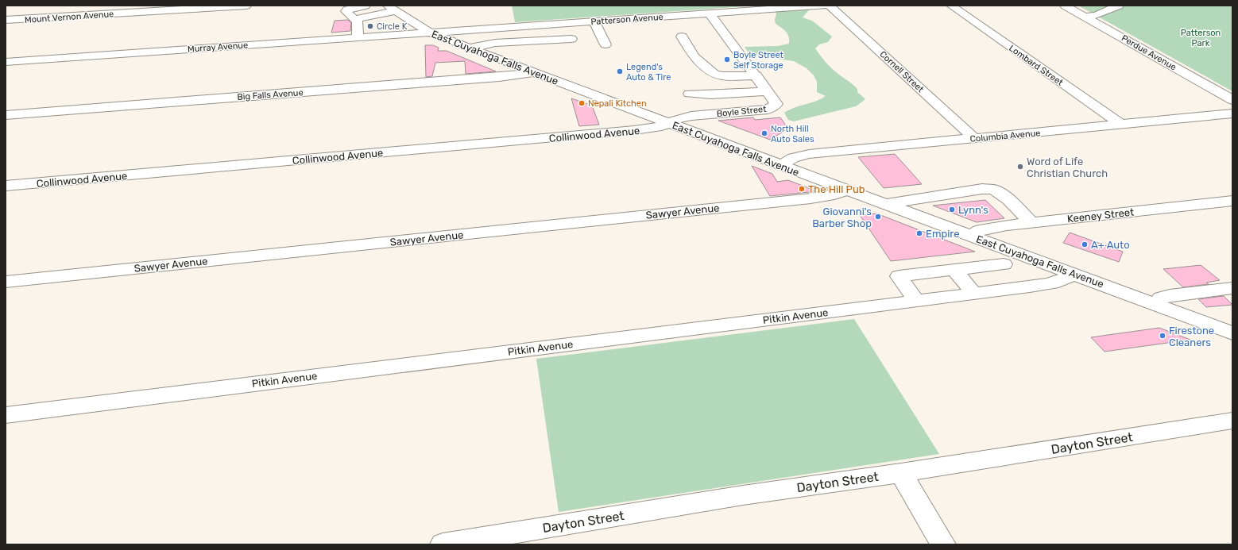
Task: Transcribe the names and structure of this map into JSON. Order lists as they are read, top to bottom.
{
  "streets": {
    "street": [
      "Mount Vernon Avenue",
      "Patterson Avenue",
      "Murray Avenue",
      "Perdue Avenue",
      "East Cuyahoga Falls Avenue",
      "Lombard Street",
      "Cornell Street",
      "Big Falls Avenue",
      "Boyle Street",
      "Collinwood Avenue",
      "Columbia Avenue",
      "Sawyer Avenue",
      "Keeney Street",
      "Pitkin Avenue",
      "Dayton Street"
    ]
  },
  "crossings": [
    ["Patterson Avenue", "Murray Avenue"],
    ["Patterson Avenue", "East Cuyahoga Falls Avenue"],
    ["Patterson Avenue", "Boyle Street"],
    ["Murray Avenue", "East Cuyahoga Falls Avenue"],
    ["East Cuyahoga Falls Avenue", "Big Falls Avenue"],
    ["East Cuyahoga Falls Avenue", "Boyle Street"],
    ["East Cuyahoga Falls Avenue", "Collinwood Avenue"],
    ["East Cuyahoga Falls Avenue", "Columbia Avenue"],
    ["East Cuyahoga Falls Avenue", "Sawyer Avenue"],
    ["East Cuyahoga Falls Avenue", "Keeney Street"],
    ["East Cuyahoga Falls Avenue", "Pitkin Avenue"],
    ["Lombard Street", "Columbia Avenue"],
    ["Cornell Street", "Columbia Avenue"],
    ["Boyle Street", "Collinwood Avenue"]
  ],
  "parks": ["Patterson Park"],
  "places": [
    "Circle K",
    "Boyle Street Self Storage",
    "Legend's Auto & Tire",
    "Nepali Kitchen",
    "North Hill Auto Sales",
    "Word of Life Christian Church",
    "The Hill Pub",
    "Lynn's",
    "Giovanni's Barber Shop",
    "Empire",
    "A+ Auto",
    "Firestone Cleaners"
  ]
}
